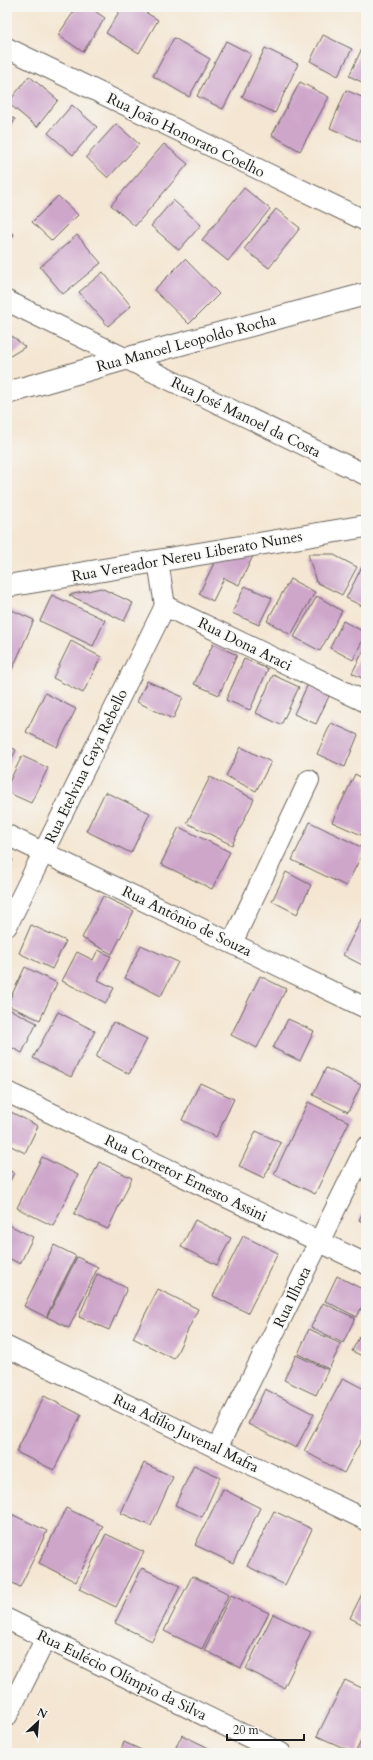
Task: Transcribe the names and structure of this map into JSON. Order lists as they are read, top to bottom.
{
  "streets": {
    "main road": ["Rua Manoel Leopoldo Rocha", "Rua Vereador Nereu Liberato Nunes"],
    "street": [
      "Rua João Honorato Coelho",
      "Rua José Manoel da Costa",
      "Rua Dona Araci",
      "Rua Etelvina Gaya Rebello",
      "Rua Antônio de Souza",
      "Rua Corretor Ernesto Assini",
      "Rua Ilhota",
      "Rua Adílio Juvenal Mafra",
      "Rua Eulécio Olímpio da Silva"
    ]
  },
  "crossings": [
    ["Rua Manoel Leopoldo Rocha", "Rua José Manoel da Costa"],
    ["Rua Dona Araci", "Rua Etelvina Gaya Rebello"],
    ["Rua Etelvina Gaya Rebello", "Rua Antônio de Souza"],
    ["Rua Corretor Ernesto Assini", "Rua Ilhota"],
    ["Rua Ilhota", "Rua Adílio Juvenal Mafra"]
  ],
  "scale_bar": "20 m",
  "north": "top right"
}
